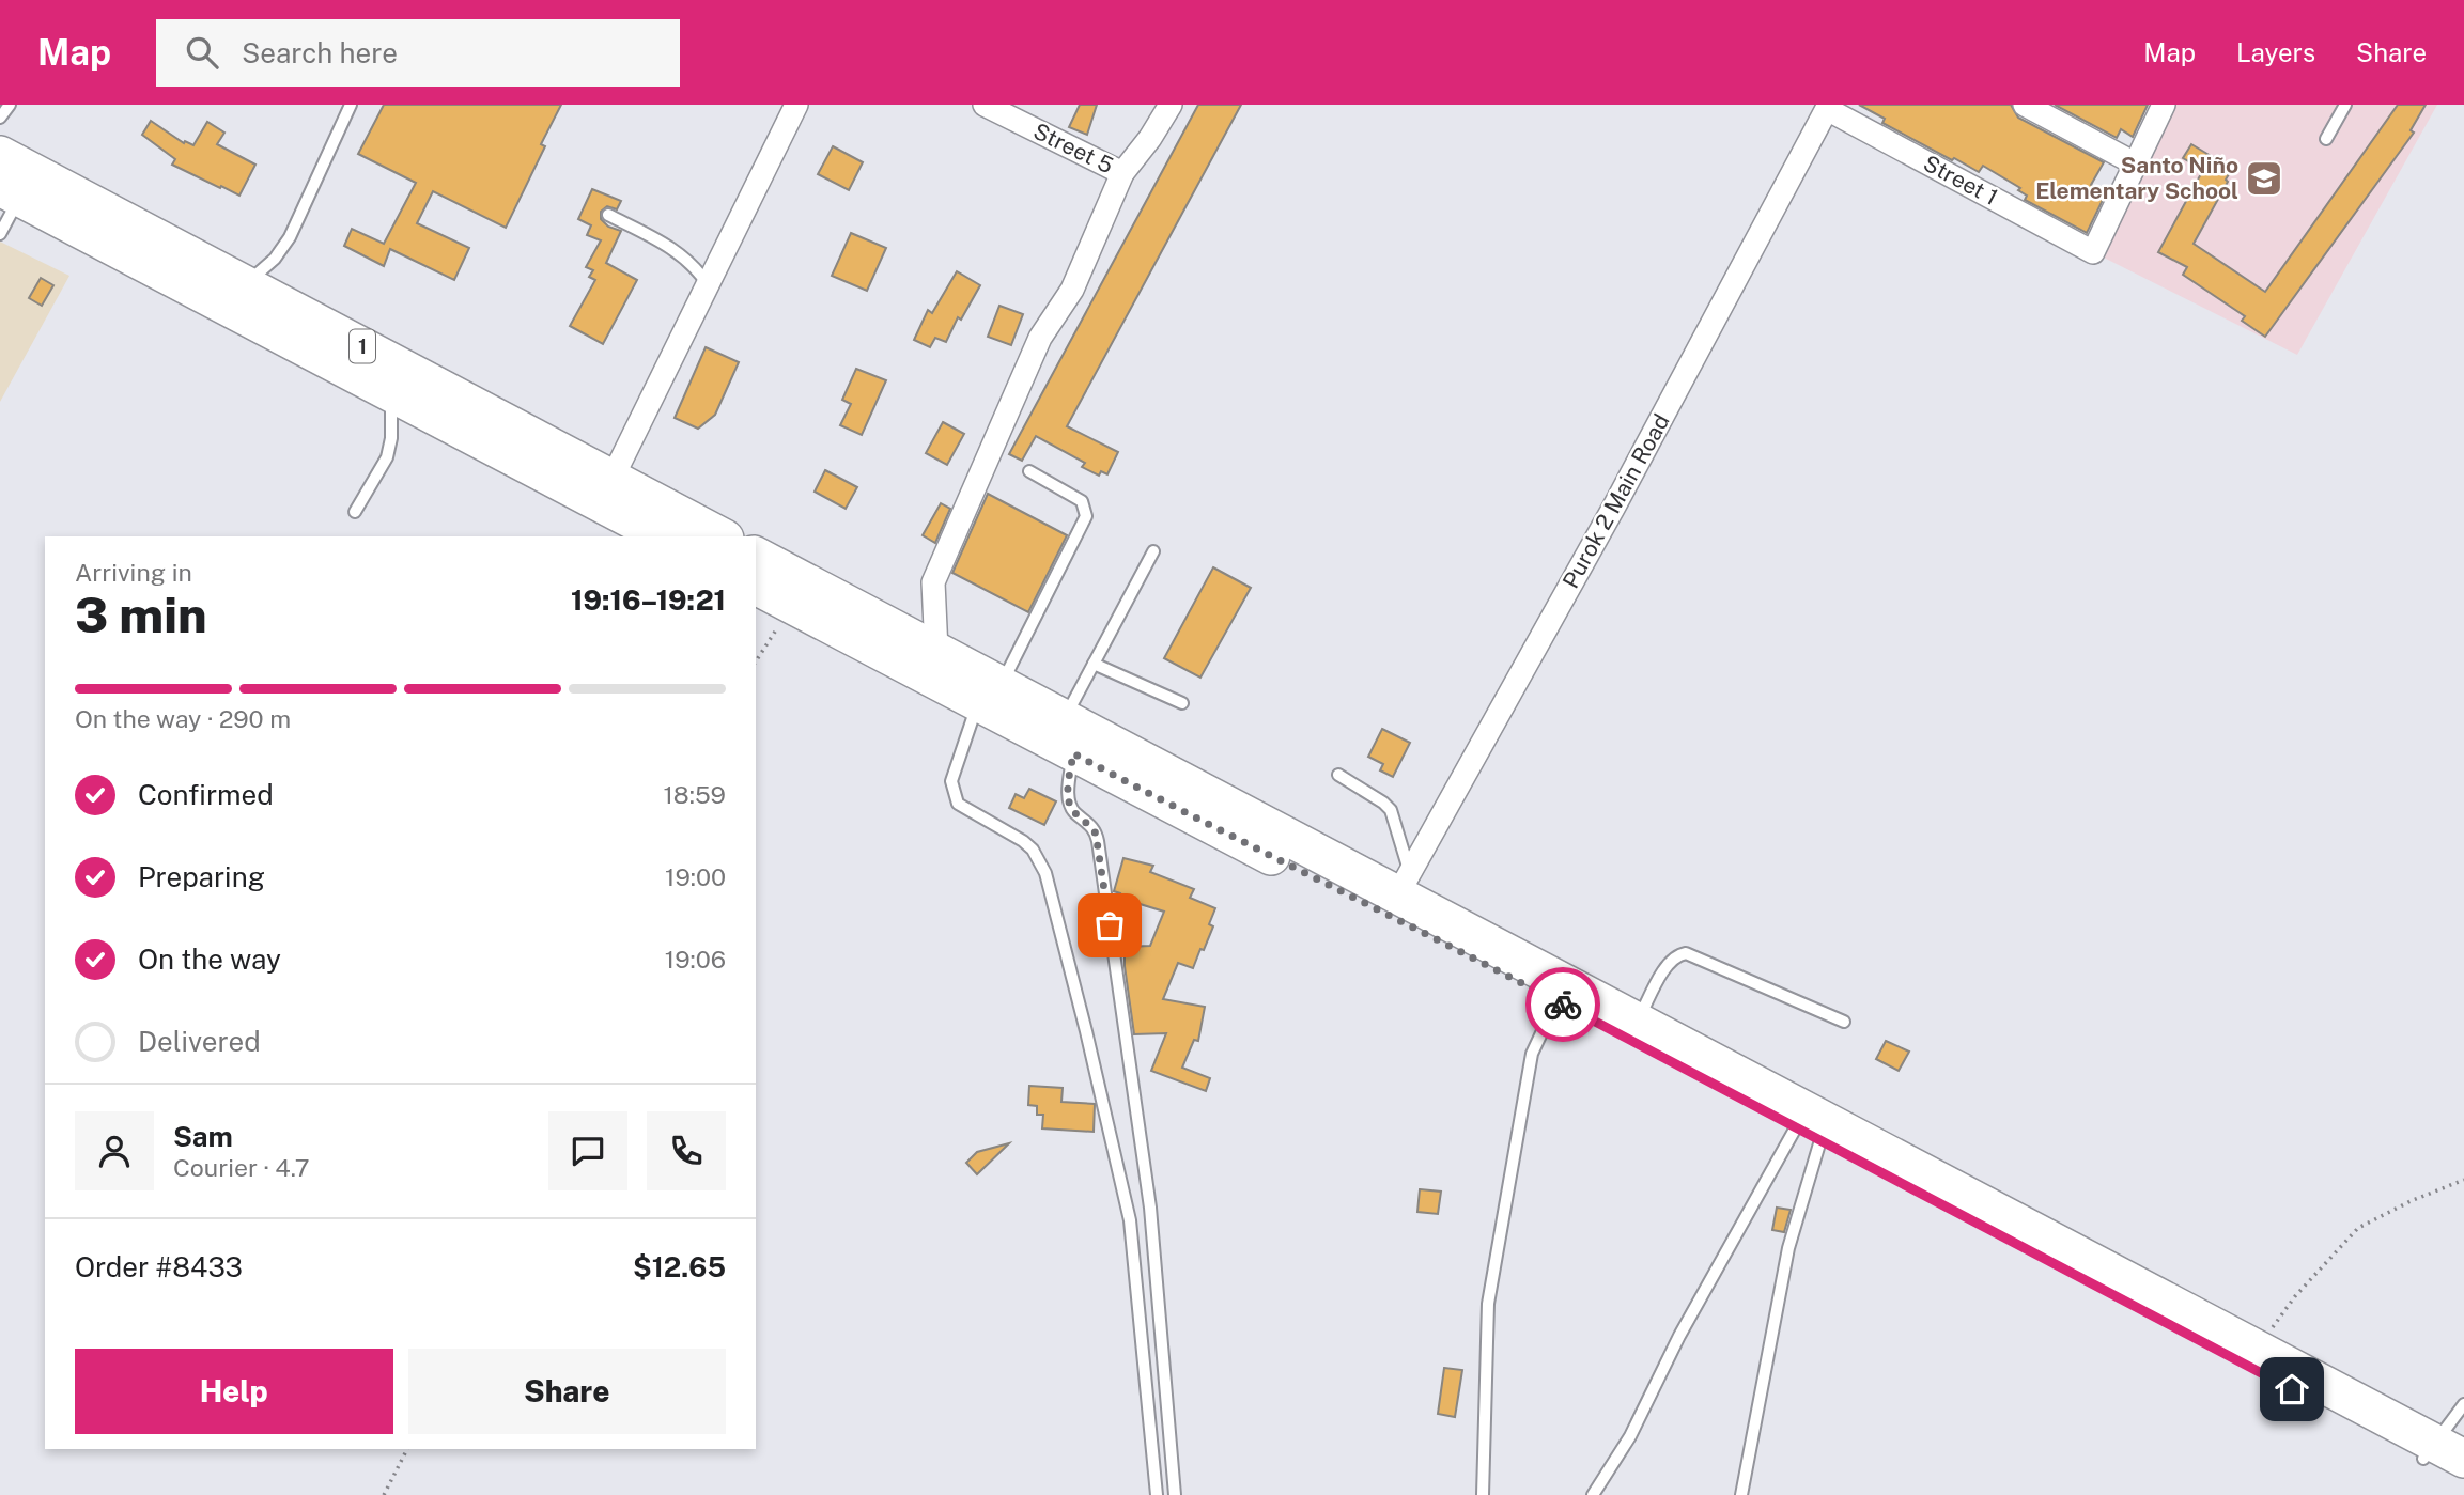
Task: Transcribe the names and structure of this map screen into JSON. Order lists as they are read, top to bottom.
{
  "streets": {
    "highway": ["1"],
    "street": ["Street 5", "Street 1", "Purok 2 Main Road"]
  },
  "crossings": [
    ["Street 1", "Purok 2 Main Road"]
  ],
  "places": {
    "school or university": ["Santo Niño Elementary School"]
  },
  "page": {
    "header": "Map",
    "search": "Search here",
    "nav": ["Map", "Layers", "Share"],
    "heading": ["3 min", "Arriving in", "19:16–19:21"],
    "panel": [
      "Sam",
      "Courier · 4.7",
      "Order #8433",
      "$12.65"
    ],
    "bar": "On the way · 290 m",
    "list": [
      ["Confirmed", "18:59"],
      ["Preparing", "19:00"],
      ["On the way", "19:06"],
      "Delivered"
    ],
    "buttons": ["Help", "Share"]
  }
}
